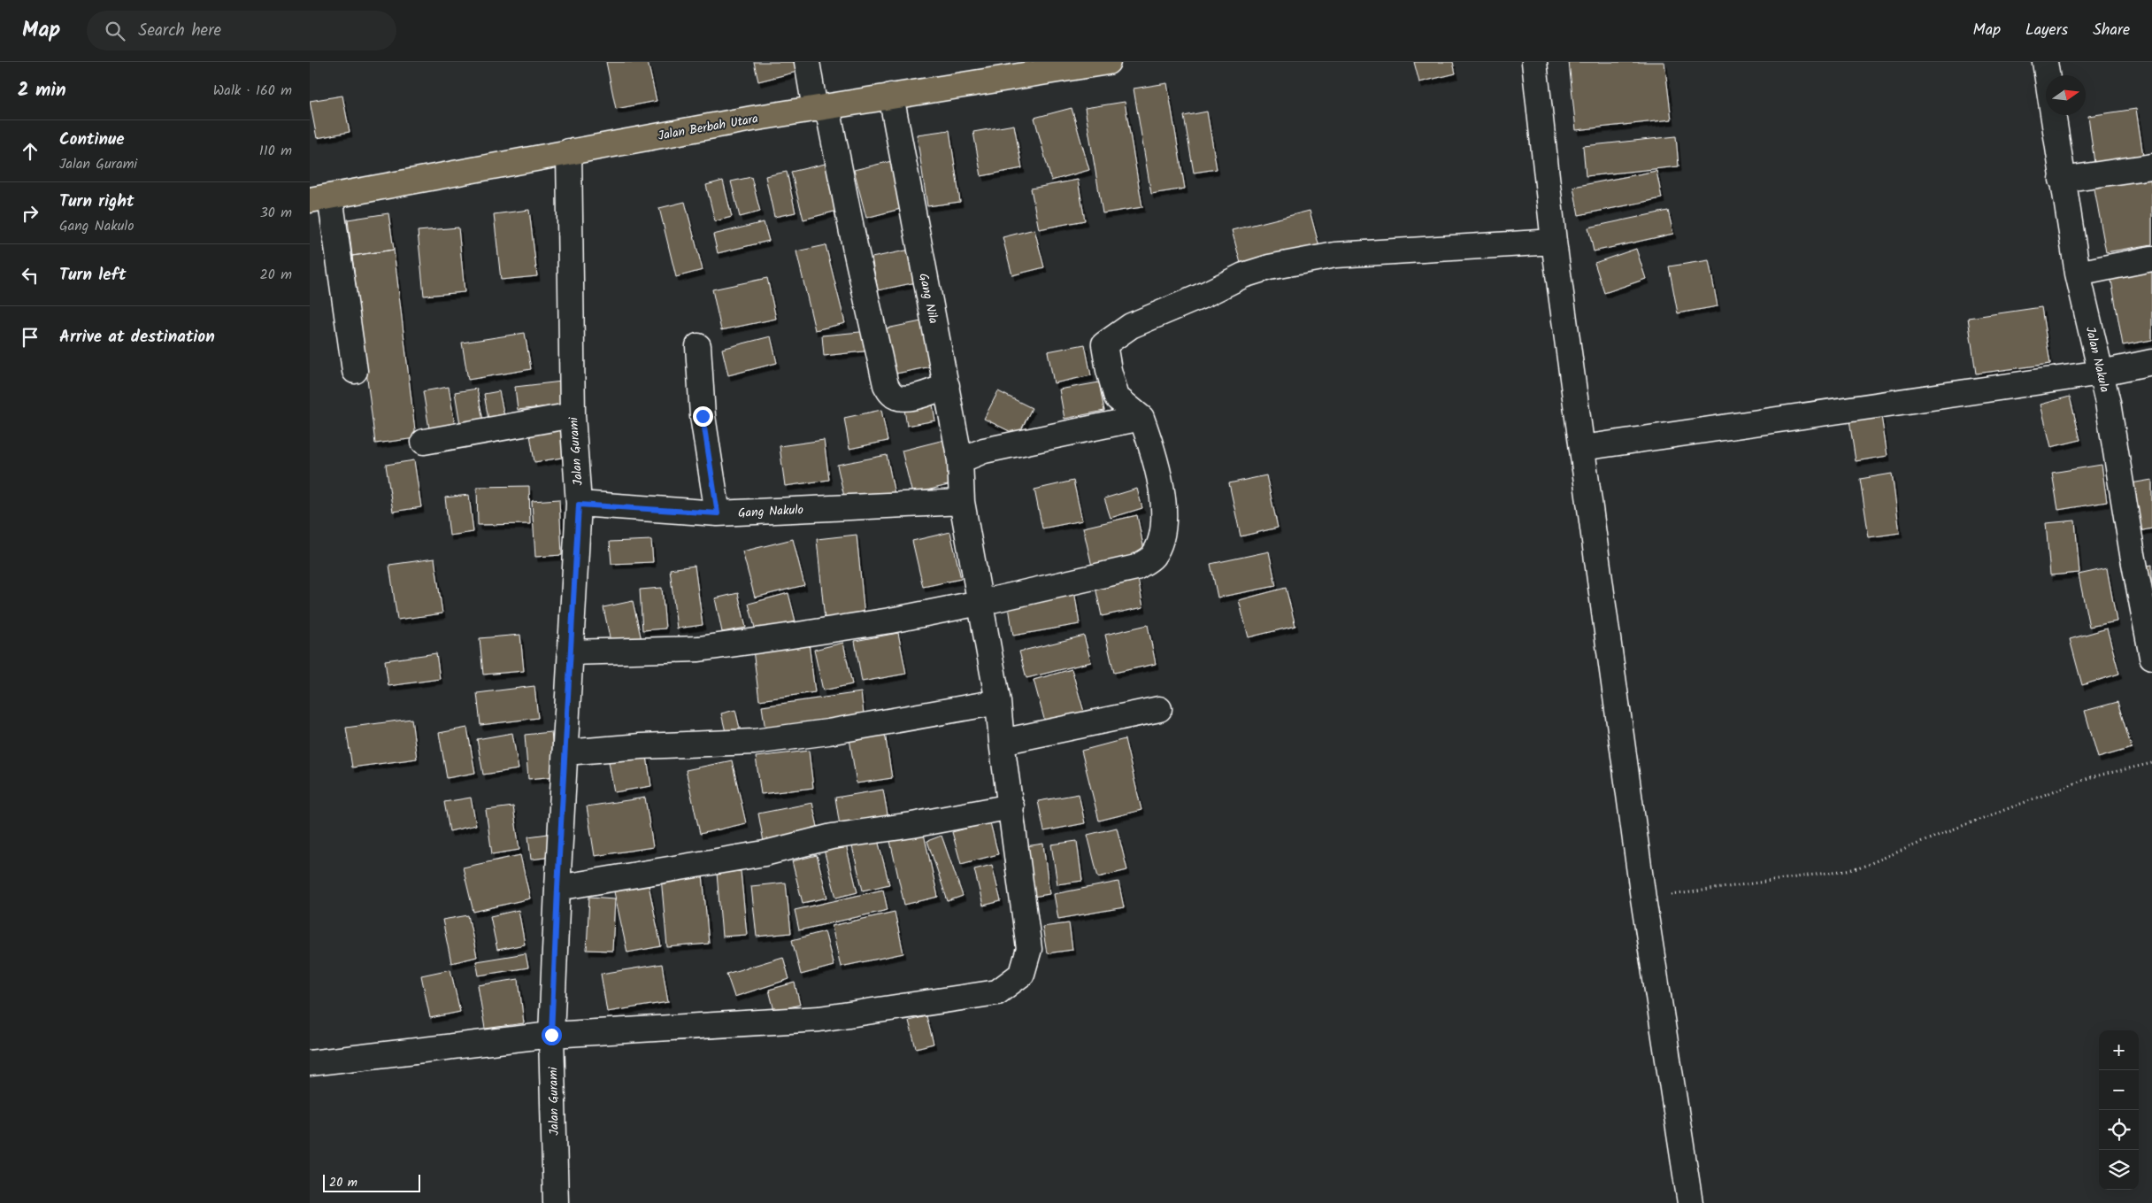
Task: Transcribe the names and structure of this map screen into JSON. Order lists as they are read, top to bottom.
{
  "streets": {
    "main road": ["Jalan Berbah Utara"],
    "street": [
      "Gang Nila",
      "Jalan Nakula",
      "Jalan Gurami",
      "Gang Nakulo"
    ]
  },
  "crossings": [
    ["Jalan Berbah Utara", "Gang Nila"],
    ["Jalan Berbah Utara", "Jalan Gurami"],
    ["Gang Nila", "Jalan Gurami"],
    ["Gang Nila", "Gang Nakulo"],
    ["Jalan Gurami", "Gang Nakulo"]
  ],
  "scale_bar": "20 m",
  "north": "right",
  "page": {
    "header": "Map",
    "search": "Search here",
    "nav": ["Map", "Layers", "Share"],
    "heading": ["2 min", "Walk · 160 m"],
    "list": [
      ["Continue", "Jalan Gurami", "110 m"],
      ["Turn right", "Gang Nakulo", "30 m"],
      ["Turn left", "20 m"],
      "Arrive at destination"
    ],
    "map_buttons": ["+", "−"],
    "scale": "20 m"
  }
}
